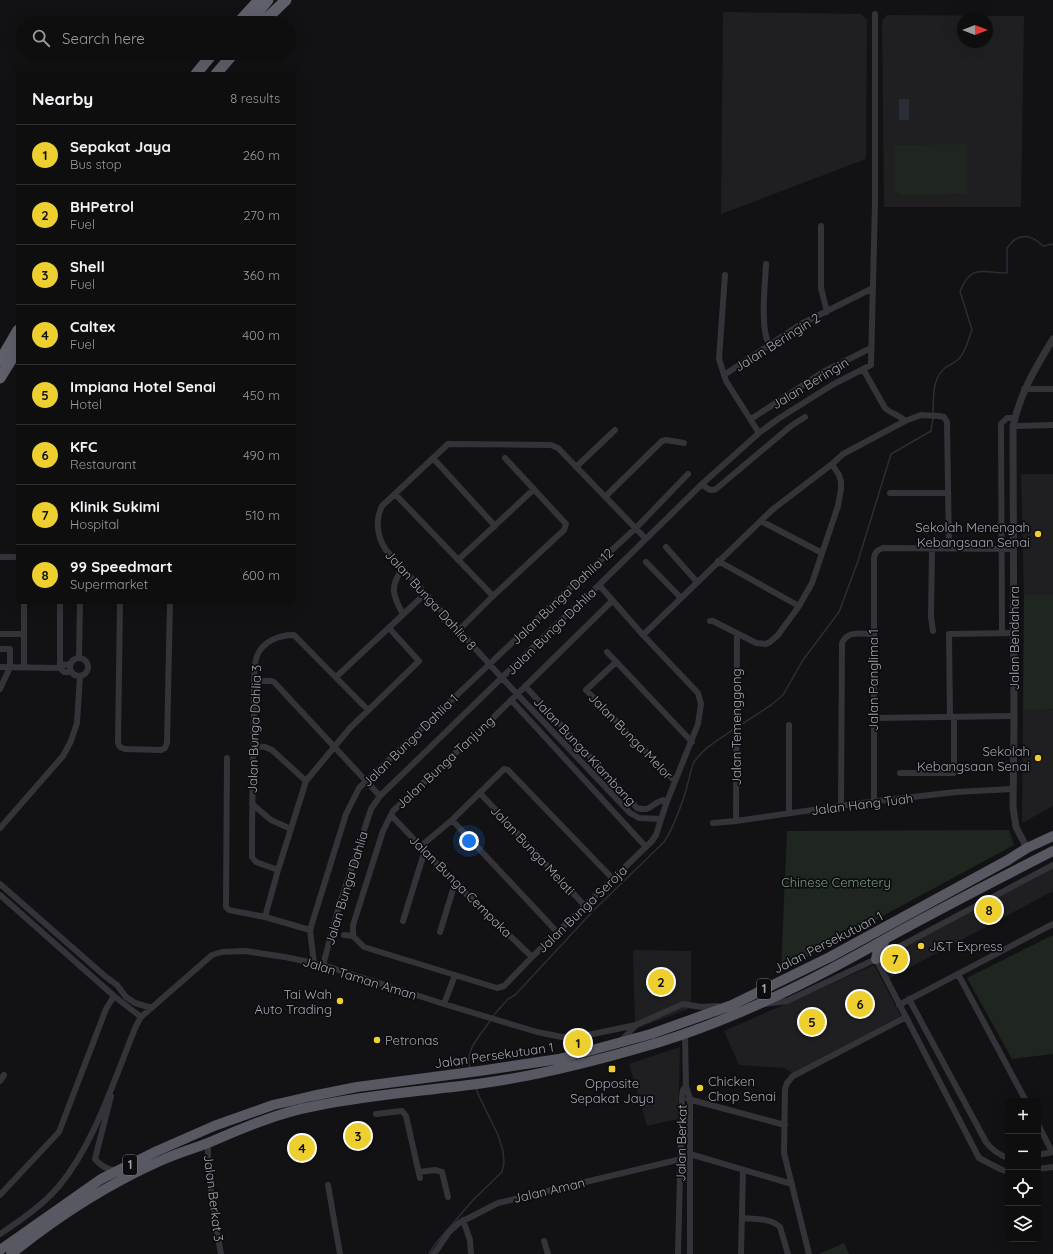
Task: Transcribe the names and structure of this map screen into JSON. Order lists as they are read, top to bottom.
{
  "streets": {
    "highway": ["Jalan Persekutuan 1", "1"],
    "street": [
      "Jalan Beringin 2",
      "Jalan Beringin",
      "Jalan Bunga Dahlia 12",
      "Jalan Bunga Dahlia 8",
      "Jalan Bunga Dahlia",
      "Jalan Bendahara",
      "Jalan Panglima 1",
      "Jalan Temenggong",
      "Jalan Bunga Dahlia 3",
      "Jalan Bunga Melor",
      "Jalan Bunga Dahlia 1",
      "Jalan Bunga Kiambang",
      "Jalan Bunga Tanjung",
      "Jalan Hang Tuah",
      "Jalan Bunga Melati",
      "Jalan Bunga Cempaka",
      "Jalan Bunga Seroja",
      "Jalan Taman Aman",
      "Jalan Berkat",
      "Jalan Aman",
      "Jalan Berkat 3"
    ]
  },
  "crossings": [
    ["Jalan Bunga Dahlia 12", "Jalan Bunga Dahlia 8"],
    ["Jalan Bunga Dahlia 12", "Jalan Bunga Dahlia 1"],
    ["Jalan Bunga Dahlia 8", "Jalan Bunga Dahlia"],
    ["Jalan Bunga Dahlia 8", "Jalan Bunga Dahlia 1"],
    ["Jalan Bunga Dahlia 8", "Jalan Bunga Tanjung"],
    ["Jalan Bunga Dahlia 8", "Jalan Bunga Seroja"],
    ["Jalan Bunga Dahlia", "Jalan Taman Aman"],
    ["Jalan Bendahara", "Jalan Hang Tuah"],
    ["Jalan Bendahara", "Jalan Persekutuan 1"],
    ["Jalan Panglima 1", "Jalan Hang Tuah"],
    ["Jalan Temenggong", "Jalan Hang Tuah"],
    ["Jalan Bunga Melor", "Jalan Bunga Seroja"],
    ["Jalan Bunga Dahlia 1", "Jalan Taman Aman"],
    ["Jalan Bunga Kiambang", "Jalan Bunga Tanjung"],
    ["Jalan Bunga Kiambang", "Jalan Bunga Seroja"],
    ["Jalan Bunga Tanjung", "Jalan Bunga Cempaka"],
    ["Jalan Bunga Tanjung", "Jalan Bunga Seroja"],
    ["Jalan Bunga Melati", "Jalan Bunga Seroja"],
    ["Jalan Bunga Cempaka", "Jalan Bunga Seroja"],
    ["Jalan Persekutuan 1", "Jalan Taman Aman"],
    ["Jalan Persekutuan 1", "Jalan Berkat"],
    ["Jalan Persekutuan 1", "Jalan Berkat 3"],
    ["Jalan Berkat", "Jalan Aman"]
  ],
  "parks": ["Chinese Cemetery"],
  "places": {
    "other": [
      "Sekolah Menengah Kebangsaan Senai",
      "Sekolah Kebangsaan Senai",
      "J&T Express",
      "Tai Wah Auto Trading",
      "Petronas",
      "Chicken Chop Senai"
    ],
    "transit": ["Opposite Sepakat Jaya"]
  },
  "north": "right",
  "page": {
    "search": "Search here",
    "heading": ["Nearby", "8 results"],
    "list": [
      {
        "mark": "1",
        "name": "Sepakat Jaya",
        "note": "Bus stop",
        "value": "260 m"
      },
      {
        "mark": "2",
        "name": "BHPetrol",
        "note": "Fuel",
        "value": "270 m"
      },
      {
        "mark": "3",
        "name": "Shell",
        "note": "Fuel",
        "value": "360 m"
      },
      {
        "mark": "4",
        "name": "Caltex",
        "note": "Fuel",
        "value": "400 m"
      },
      {
        "mark": "5",
        "name": "Impiana Hotel Senai",
        "note": "Hotel",
        "value": "450 m"
      },
      {
        "mark": "6",
        "name": "KFC",
        "note": "Restaurant",
        "value": "490 m"
      },
      {
        "mark": "7",
        "name": "Klinik Sukimi",
        "note": "Hospital",
        "value": "510 m"
      },
      {
        "mark": "8",
        "name": "99 Speedmart",
        "note": "Supermarket",
        "value": "600 m"
      }
    ],
    "pins": [
      "8",
      "7",
      "2",
      "6",
      "5",
      "1",
      "3",
      "4"
    ],
    "map_buttons": ["+", "−"]
  }
}
